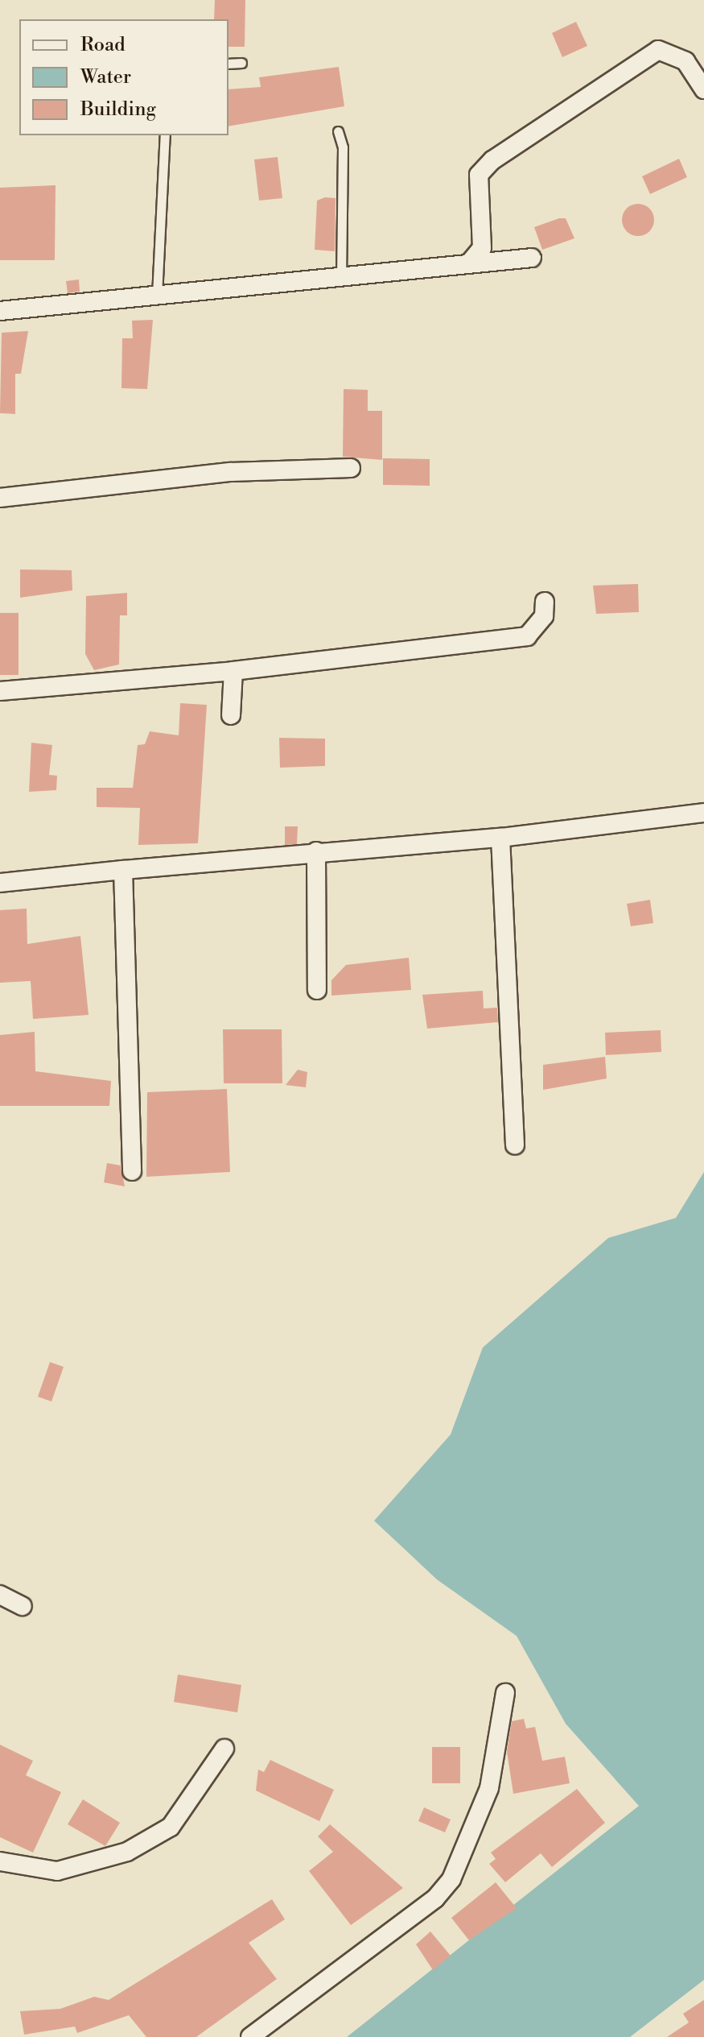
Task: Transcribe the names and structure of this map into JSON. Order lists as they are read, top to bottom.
{
  "legend": ["Road", "Water", "Building"]
}
